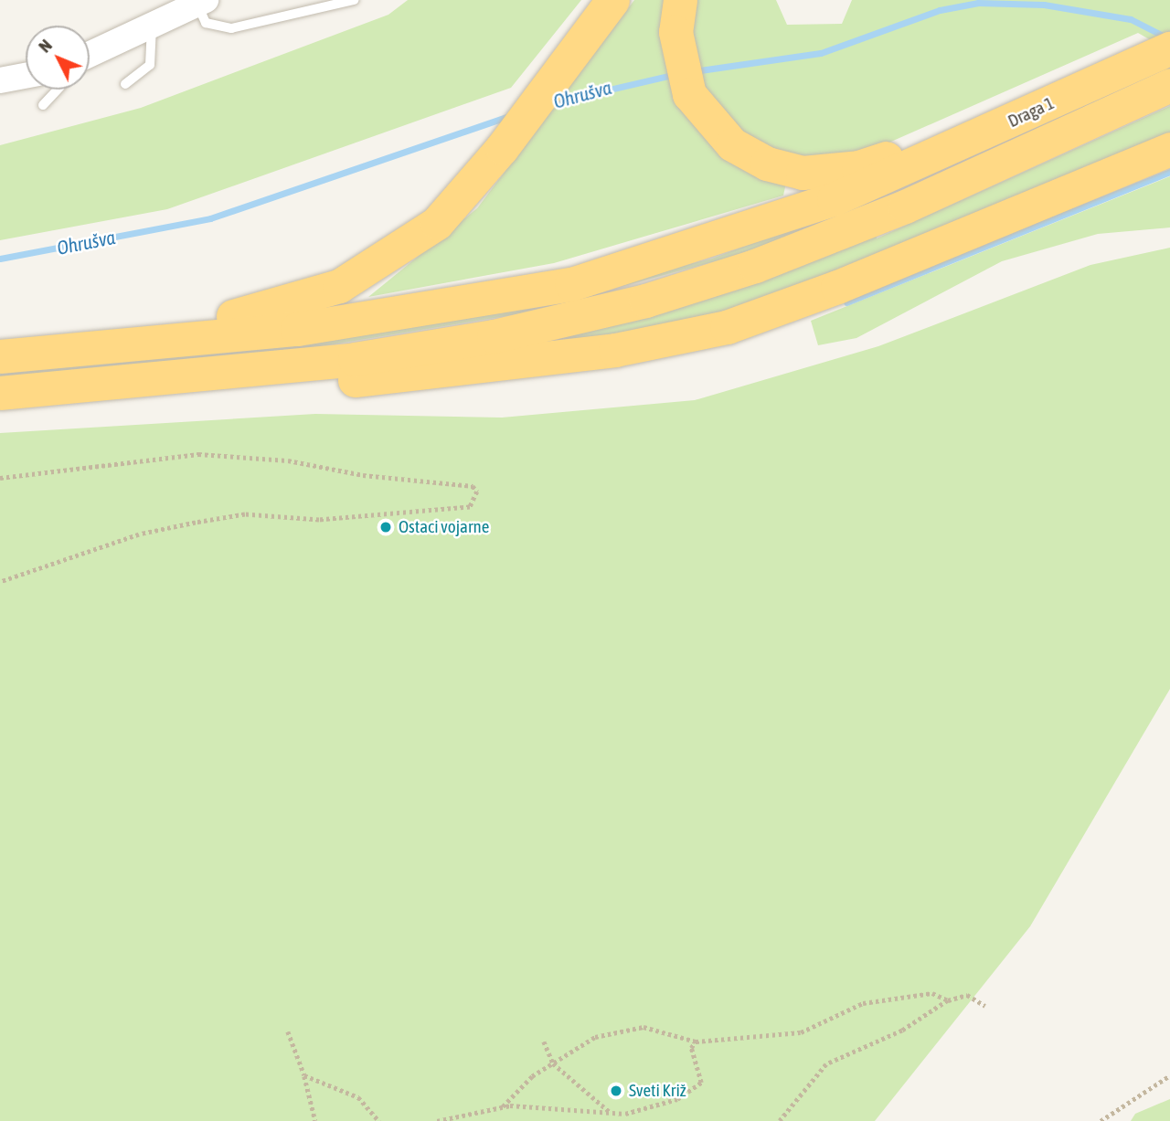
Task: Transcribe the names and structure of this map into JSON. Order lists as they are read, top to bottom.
{
  "streets": {
    "highway": ["Draga 1"]
  },
  "water": ["Ohrušva"],
  "places": ["Ostaci vojarne", "Sveti Križ"],
  "north": "top left"
}
